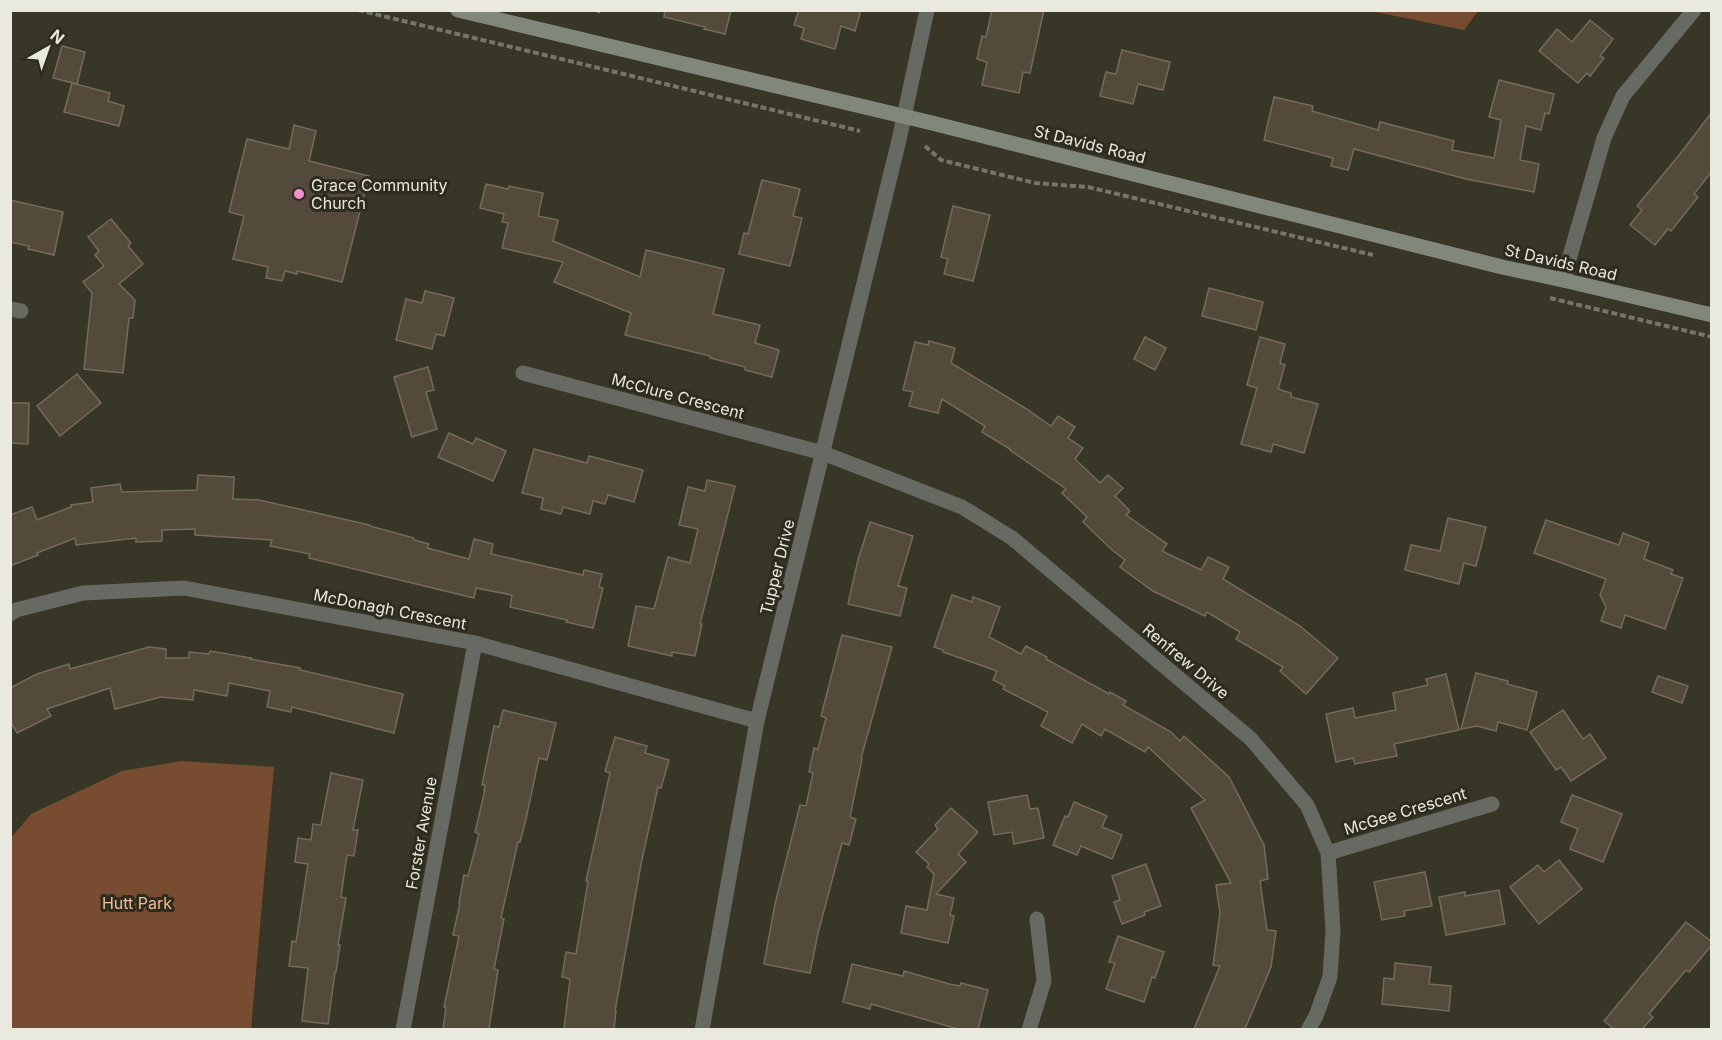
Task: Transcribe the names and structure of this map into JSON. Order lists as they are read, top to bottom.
{
  "streets": {
    "main road": ["St Davids Road"],
    "street": [
      "McClure Crescent",
      "Tupper Drive",
      "McDonagh Crescent",
      "Renfrew Drive",
      "McGee Crescent",
      "Forster Avenue"
    ]
  },
  "crossings": [
    ["St Davids Road", "Tupper Drive"],
    ["McClure Crescent", "Tupper Drive"],
    ["McClure Crescent", "Renfrew Drive"],
    ["Tupper Drive", "McDonagh Crescent"],
    ["Tupper Drive", "Renfrew Drive"],
    ["McDonagh Crescent", "Forster Avenue"],
    ["Renfrew Drive", "McGee Crescent"]
  ],
  "parks": ["Hutt Park"],
  "places": ["Grace Community Church"],
  "north": "top right"
}
